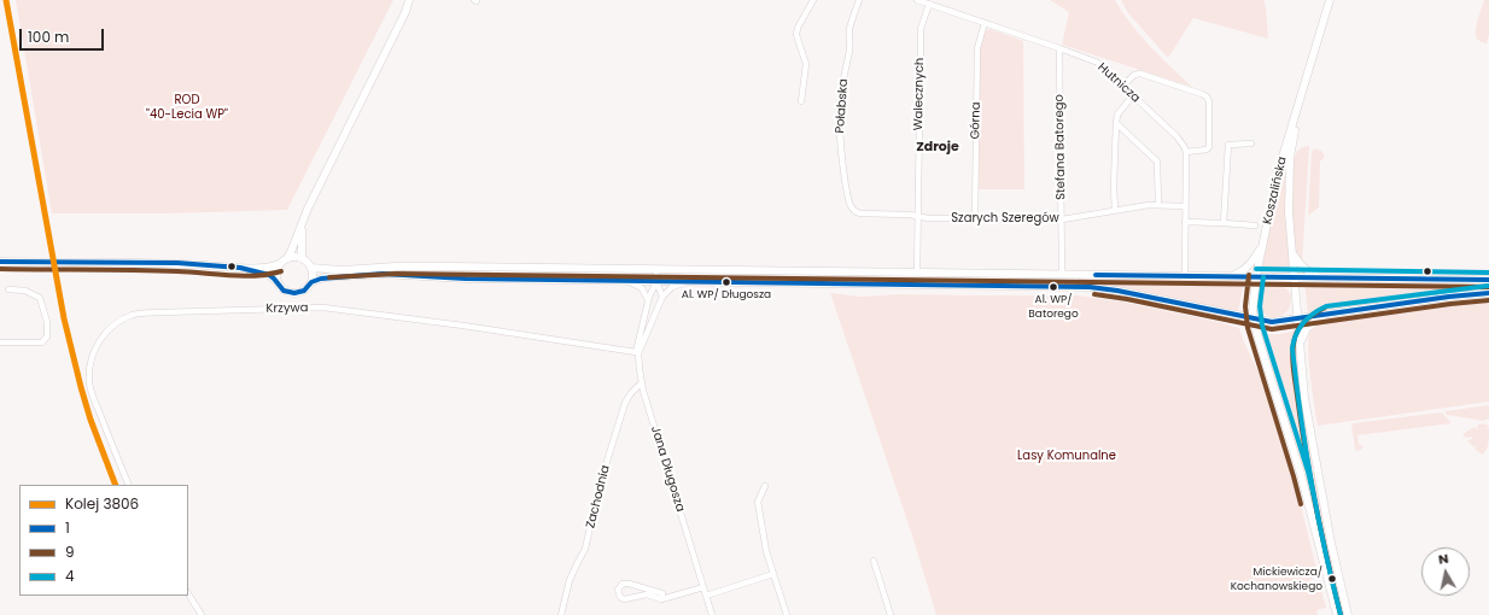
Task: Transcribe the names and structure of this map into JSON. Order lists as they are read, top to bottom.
{
  "streets": {
    "main road": ["Koszalińska"],
    "street": [
      "Hutnicza",
      "Walecznych",
      "Połabska",
      "Górna",
      "Stefana Batorego",
      "Szarych Szeregów",
      "Krzywa",
      "Jana Długosza",
      "Zachodnia"
    ]
  },
  "crossings": [
    ["Hutnicza", "Walecznych"],
    ["Hutnicza", "Górna"],
    ["Hutnicza", "Stefana Batorego"],
    ["Walecznych", "Szarych Szeregów"],
    ["Połabska", "Szarych Szeregów"],
    ["Górna", "Szarych Szeregów"],
    ["Stefana Batorego", "Szarych Szeregów"],
    ["Krzywa", "Jana Długosza"],
    ["Jana Długosza", "Zachodnia"]
  ],
  "districts": ["Zdroje"],
  "parks": ["ROD \"40-Lecia WP\"", "Lasy Komunalne"],
  "places": ["Al. WP/ Długosza", "Al. WP/ Batorego", "Mickiewicza/ Kochanowskiego"],
  "lines": [
    "rail line 3806",
    "transit line 1",
    "transit line 9",
    "transit line 4"
  ],
  "legend": [
    "Kolej 3806",
    "1",
    "9",
    "4"
  ],
  "scale_bar": "100 m",
  "north": "top"
}
